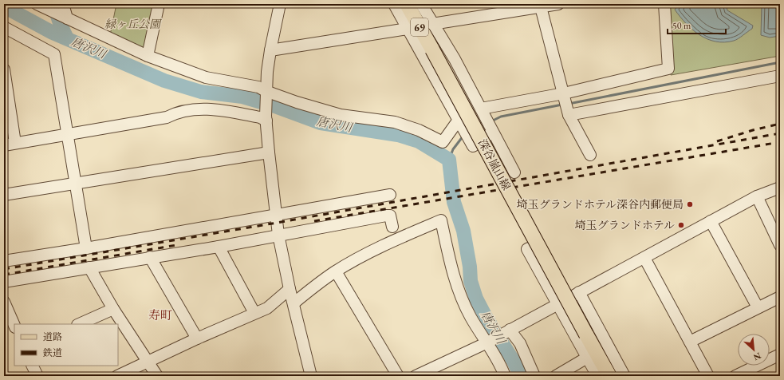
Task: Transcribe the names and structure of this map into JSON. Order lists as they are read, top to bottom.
{
  "streets": {
    "main road": ["69", "深谷嵐山線"]
  },
  "districts": ["寿町"],
  "water": ["唐沢川"],
  "parks": ["緑ヶ丘公園"],
  "places": ["埼玉グランドホテル深谷内郵便局", "埼玉グランドホテル"],
  "legend": ["道路", "鉄道"],
  "scale_bar": "50 m",
  "north": "bottom right"
}
